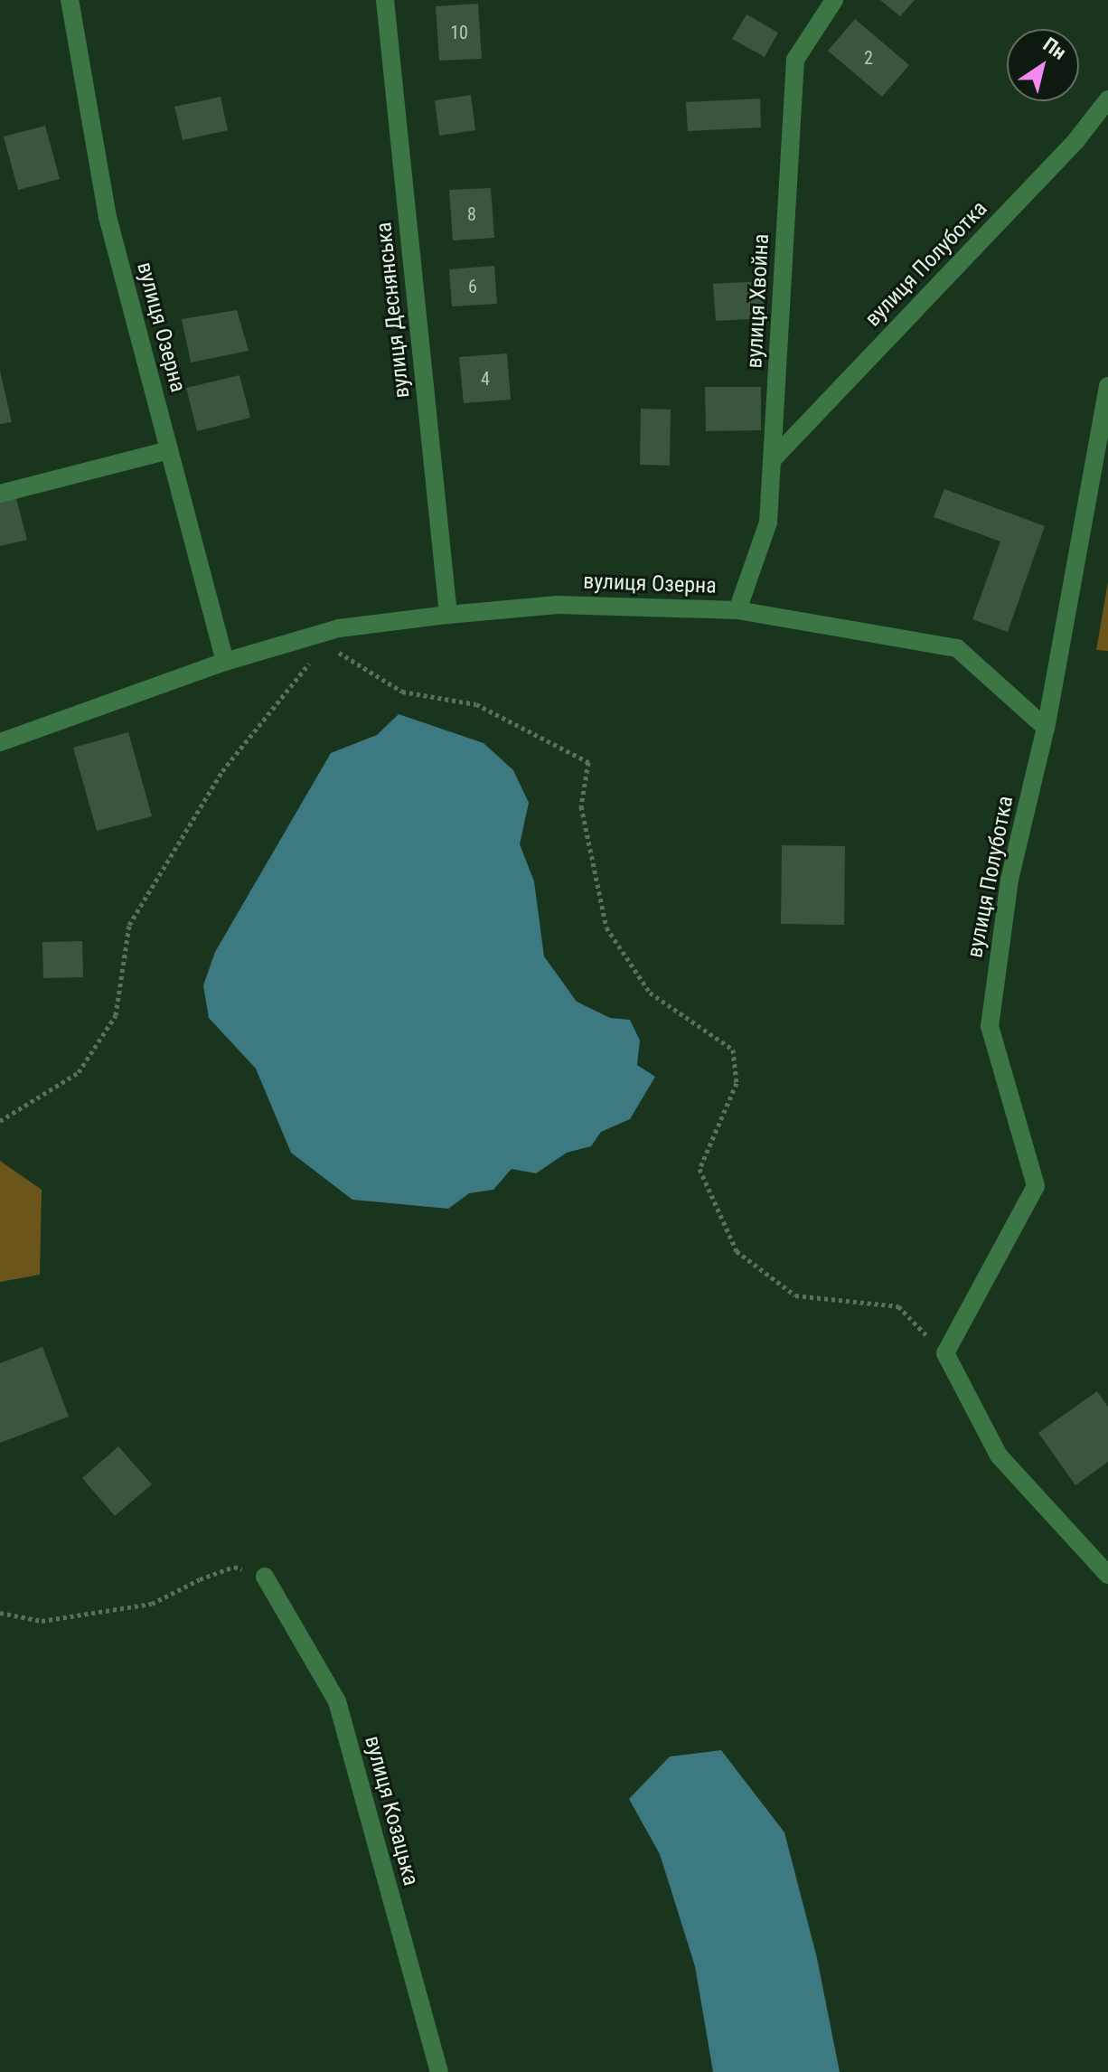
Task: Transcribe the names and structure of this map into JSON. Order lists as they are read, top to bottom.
{
  "streets": {
    "street": [
      "вулиця Полуботка",
      "вулиця Хвойна",
      "вулиця Деснянська",
      "вулиця Озерна",
      "вулиця Козацька"
    ]
  },
  "crossings": [
    ["вулиця Полуботка", "вулиця Хвойна"],
    ["вулиця Полуботка", "вулиця Озерна"],
    ["вулиця Хвойна", "вулиця Озерна"],
    ["вулиця Деснянська", "вулиця Озерна"]
  ],
  "house_numbers": [
    "10",
    "2",
    "8",
    "6",
    "4"
  ],
  "north": "top right"
}
